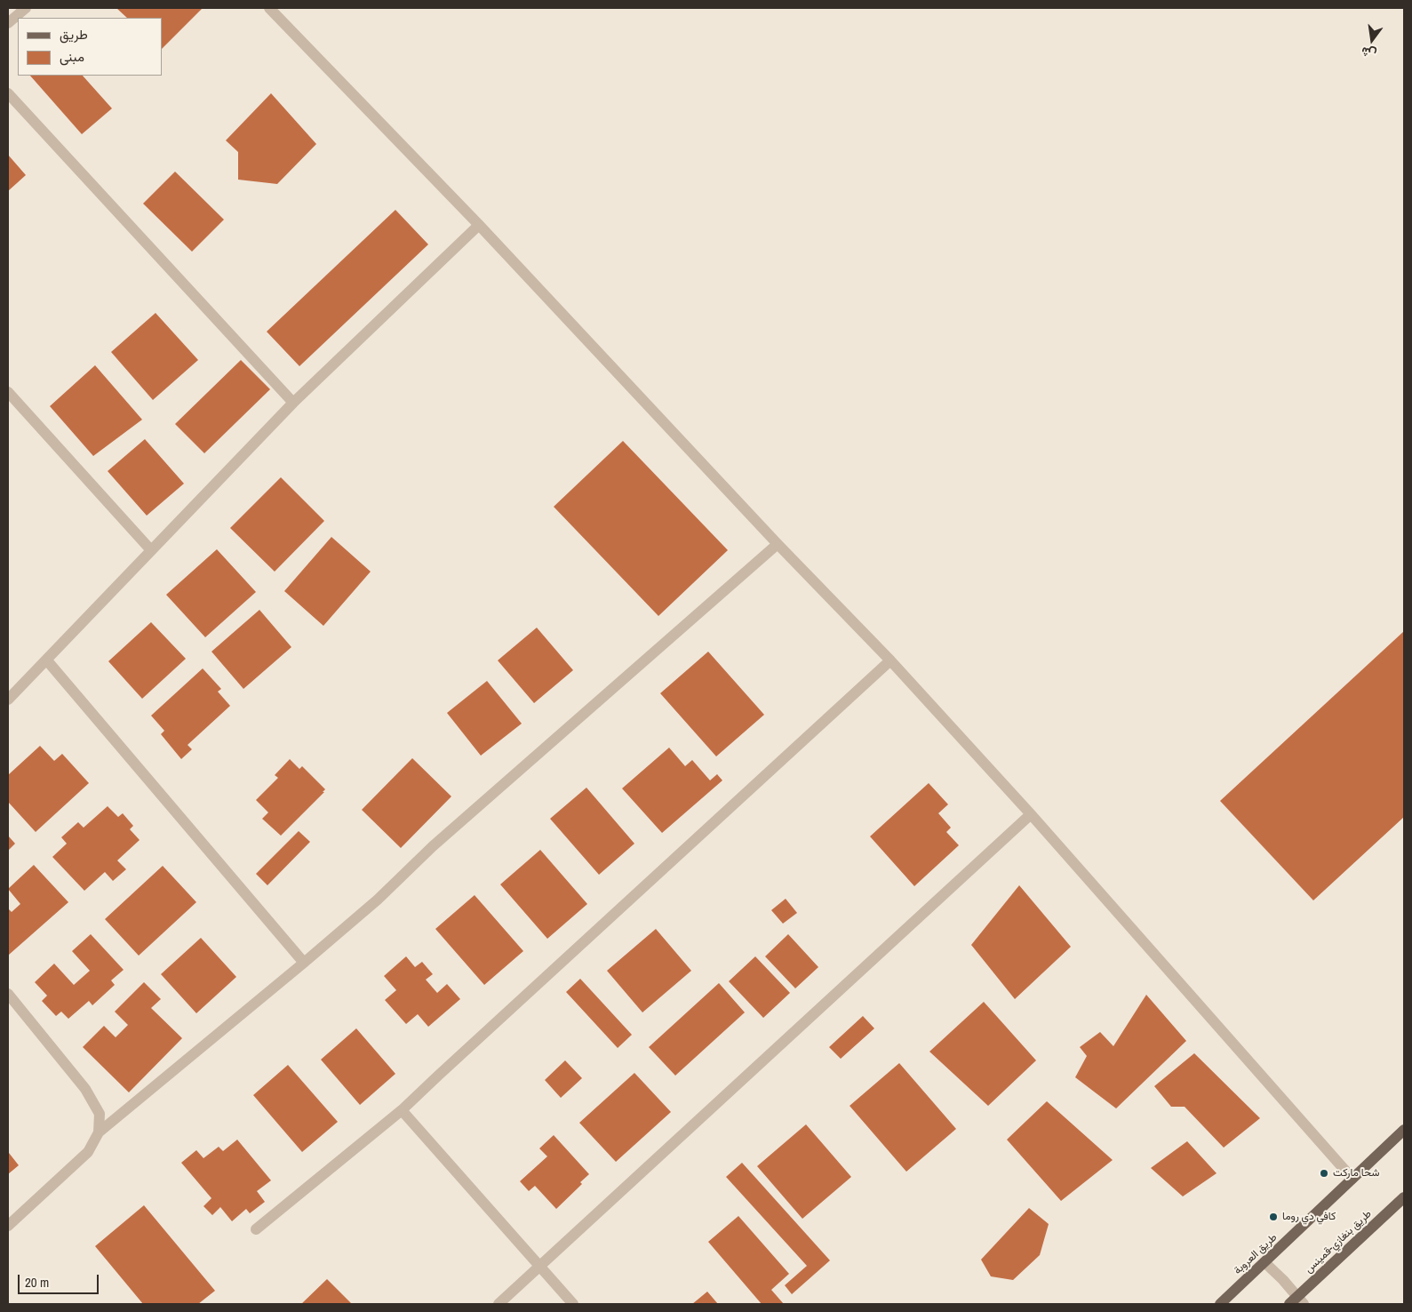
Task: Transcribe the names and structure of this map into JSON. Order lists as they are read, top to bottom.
{
  "streets": {
    "main road": ["طريق بنغازي-قمينس", "طريق العروبة"]
  },
  "places": ["شحا ماركت", "كافي دي روما"],
  "legend": ["طريق", "مبنى"],
  "scale_bar": "20 m",
  "north": "bottom"
}
